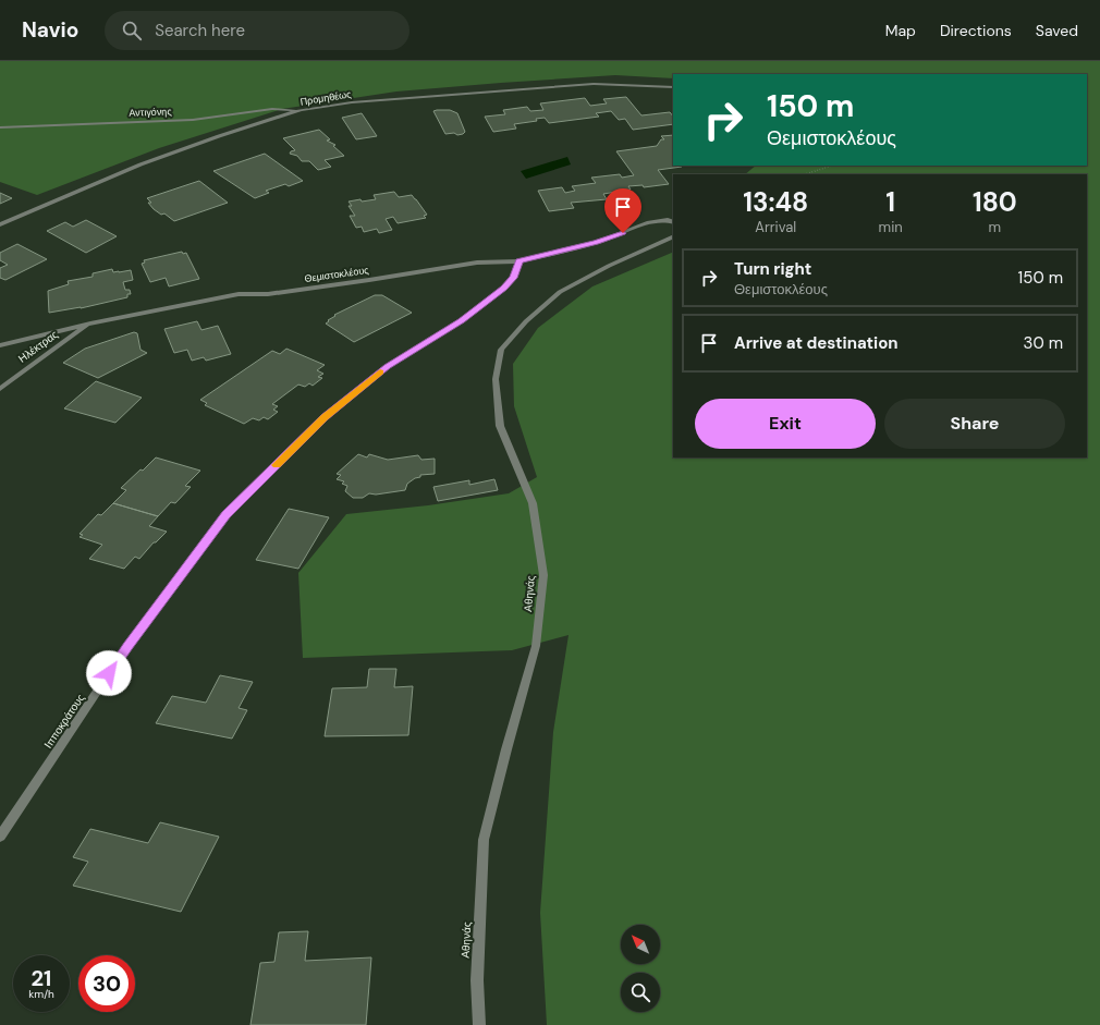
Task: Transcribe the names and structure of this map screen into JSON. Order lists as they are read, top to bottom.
{
  "streets": {
    "street": [
      "Προμηθέως",
      "Αντιγόνης",
      "Θεμιστοκλέους",
      "Ηλέκτρας",
      "Αθηνάς",
      "Ιπποκράτους"
    ]
  },
  "crossings": [
    ["Προμηθέως", "Αντιγόνης"],
    ["Θεμιστοκλέους", "Ηλέκτρας"],
    ["Θεμιστοκλέους", "Ιπποκράτους"]
  ],
  "north": "top left",
  "page": {
    "header": "Navio",
    "search": "Search here",
    "nav": ["Map", "Directions", "Saved"],
    "turn": ["150 m", "Θεμιστοκλέους"],
    "eta": [
      "13:48",
      "Arrival",
      "1",
      "min",
      "180",
      "m"
    ],
    "list": [
      {
        "name": "Turn right",
        "note": "Θεμιστοκλέους",
        "value": "150 m"
      },
      {
        "name": "Arrive at destination",
        "value": "30 m"
      }
    ],
    "buttons": ["Exit", "Share"],
    "speed": "21 km/h",
    "limit": "30"
  }
}
